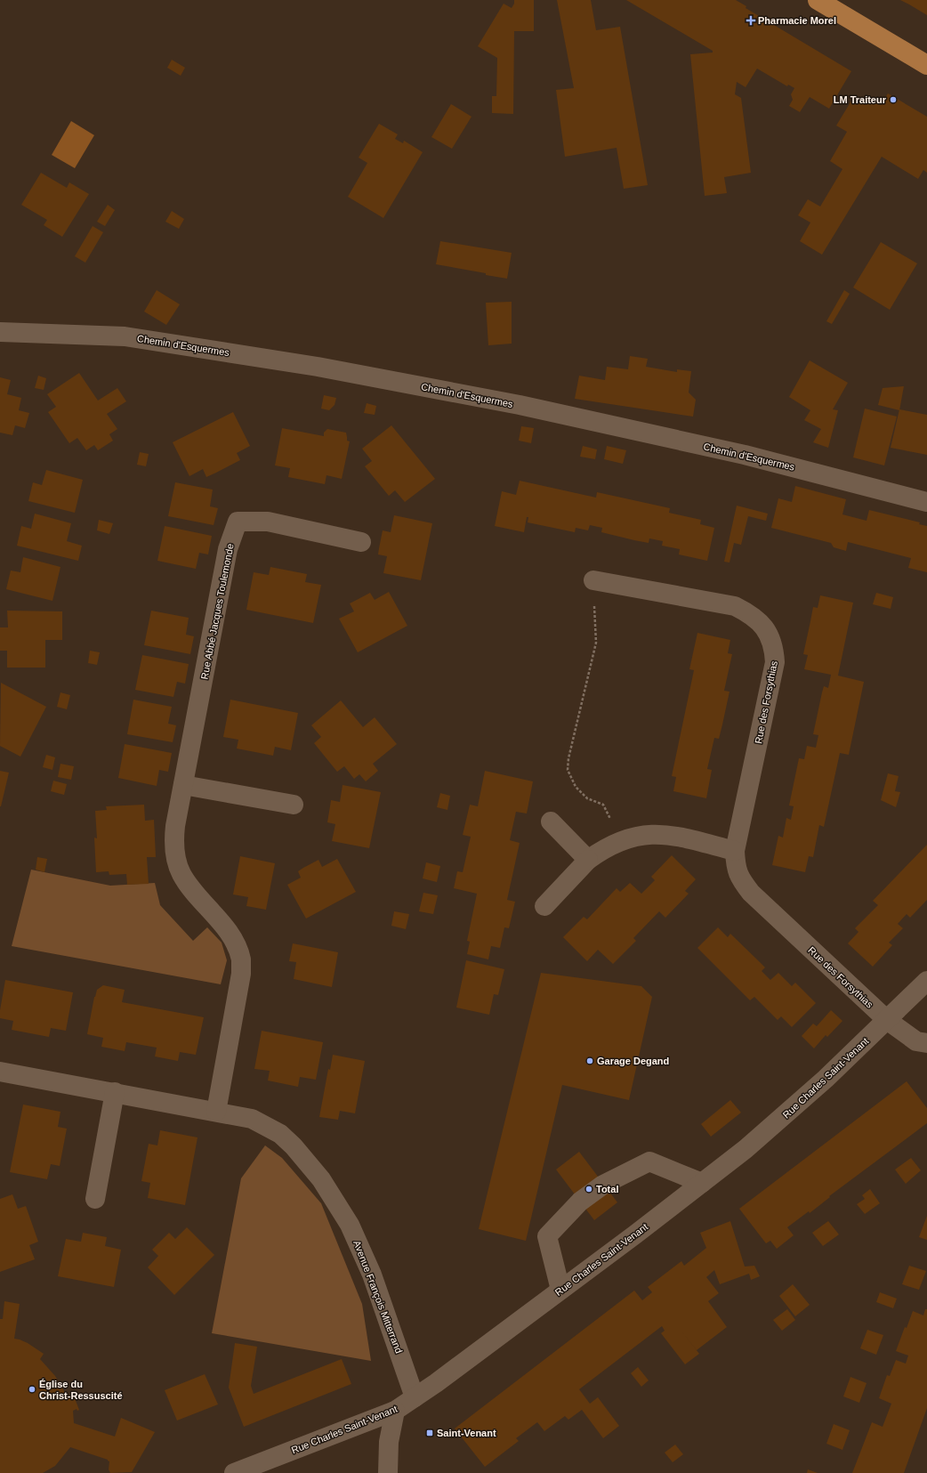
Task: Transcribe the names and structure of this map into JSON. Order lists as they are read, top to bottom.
{
  "streets": {
    "street": [
      "Chemin d'Esquermes",
      "Rue Abbé Jacques Toulemonde",
      "Rue des Forsythias",
      "Rue Charles Saint-Venant",
      "Avenue François Mitterrand"
    ]
  },
  "crossings": [
    ["Rue Abbé Jacques Toulemonde", "Avenue François Mitterrand"],
    ["Rue des Forsythias", "Rue Charles Saint-Venant"],
    ["Rue Charles Saint-Venant", "Avenue François Mitterrand"]
  ],
  "places": {
    "health": ["Pharmacie Morel"],
    "other": [
      "LM Traiteur",
      "Garage Degand",
      "Total",
      "Église du Christ-Ressuscité"
    ],
    "transit": ["Saint-Venant"]
  }
}
